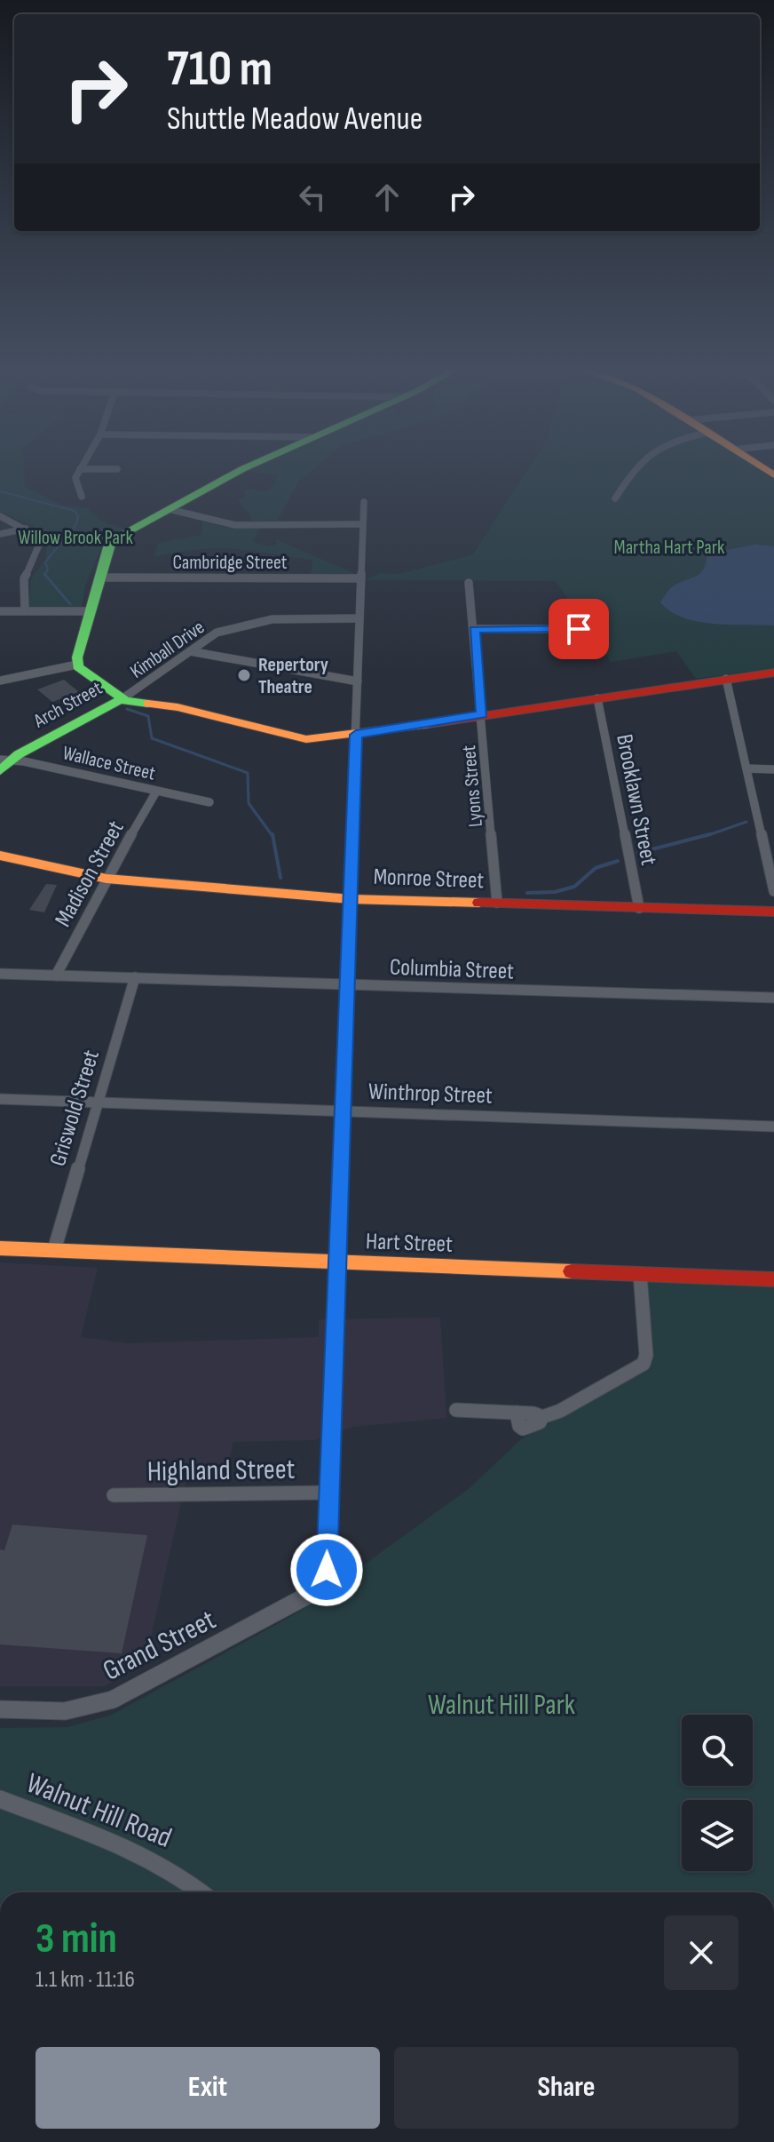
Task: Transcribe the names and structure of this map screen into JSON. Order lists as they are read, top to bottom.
{
  "streets": {
    "street": [
      "Cambridge Street",
      "Kimball Drive",
      "Arch Street",
      "Wallace Street",
      "Lyons Street",
      "Brooklawn Street",
      "Madison Street",
      "Monroe Street",
      "Columbia Street",
      "Winthrop Street",
      "Griswold Street",
      "Hart Street",
      "Highland Street",
      "Grand Street",
      "Walnut Hill Road"
    ]
  },
  "crossings": [
    ["Kimball Drive", "Arch Street"],
    ["Arch Street", "Wallace Street"],
    ["Wallace Street", "Madison Street"],
    ["Lyons Street", "Monroe Street"],
    ["Brooklawn Street", "Monroe Street"],
    ["Madison Street", "Monroe Street"],
    ["Madison Street", "Columbia Street"],
    ["Columbia Street", "Griswold Street"],
    ["Winthrop Street", "Griswold Street"],
    ["Griswold Street", "Hart Street"],
    ["Highland Street", "Grand Street"]
  ],
  "parks": ["Willow Brook Park", "Martha Hart Park", "Walnut Hill Park"],
  "places": ["Repertory Theatre"],
  "page": {
    "turn": ["710 m", "Shuttle Meadow Avenue"],
    "heading": ["3 min", "1.1 km · 11:16"],
    "buttons": ["Exit", "Share"]
  }
}
